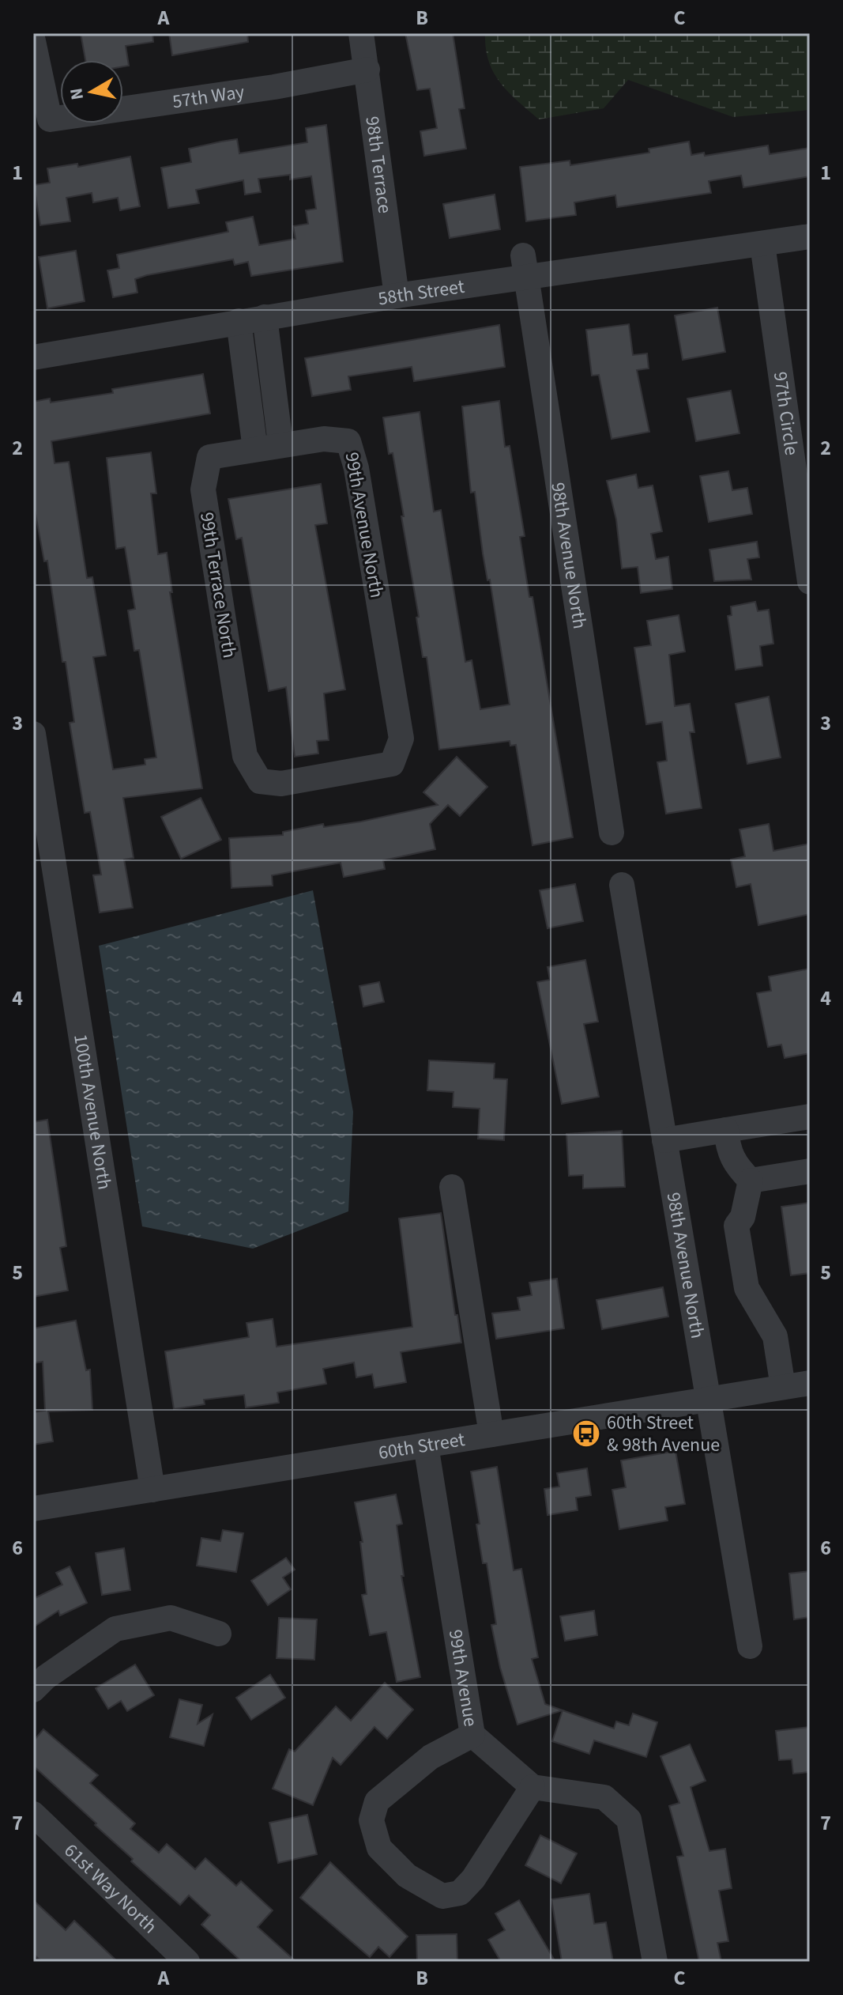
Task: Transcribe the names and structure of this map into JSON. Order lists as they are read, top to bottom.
{
  "streets": {
    "street": [
      "57th Way",
      "98th Terrace",
      "58th Street",
      "97th Circle",
      "99th Avenue North",
      "98th Avenue North",
      "99th Terrace North",
      "100th Avenue North",
      "60th Street",
      "99th Avenue",
      "61st Way North"
    ]
  },
  "crossings": [
    ["57th Way", "98th Terrace"],
    ["98th Terrace", "58th Street"],
    ["58th Street", "97th Circle"],
    ["58th Street", "98th Avenue North"],
    ["99th Avenue North", "99th Terrace North"],
    ["98th Avenue North", "60th Street"],
    ["100th Avenue North", "60th Street"],
    ["60th Street", "99th Avenue"]
  ],
  "places": {
    "bus stop": ["60th Street & 98th Avenue"]
  },
  "north": "left",
  "grid": {
    "columns": ["A", "B", "C"],
    "rows": [
      "1",
      "2",
      "3",
      "4",
      "5",
      "6",
      "7"
    ]
  }
}
